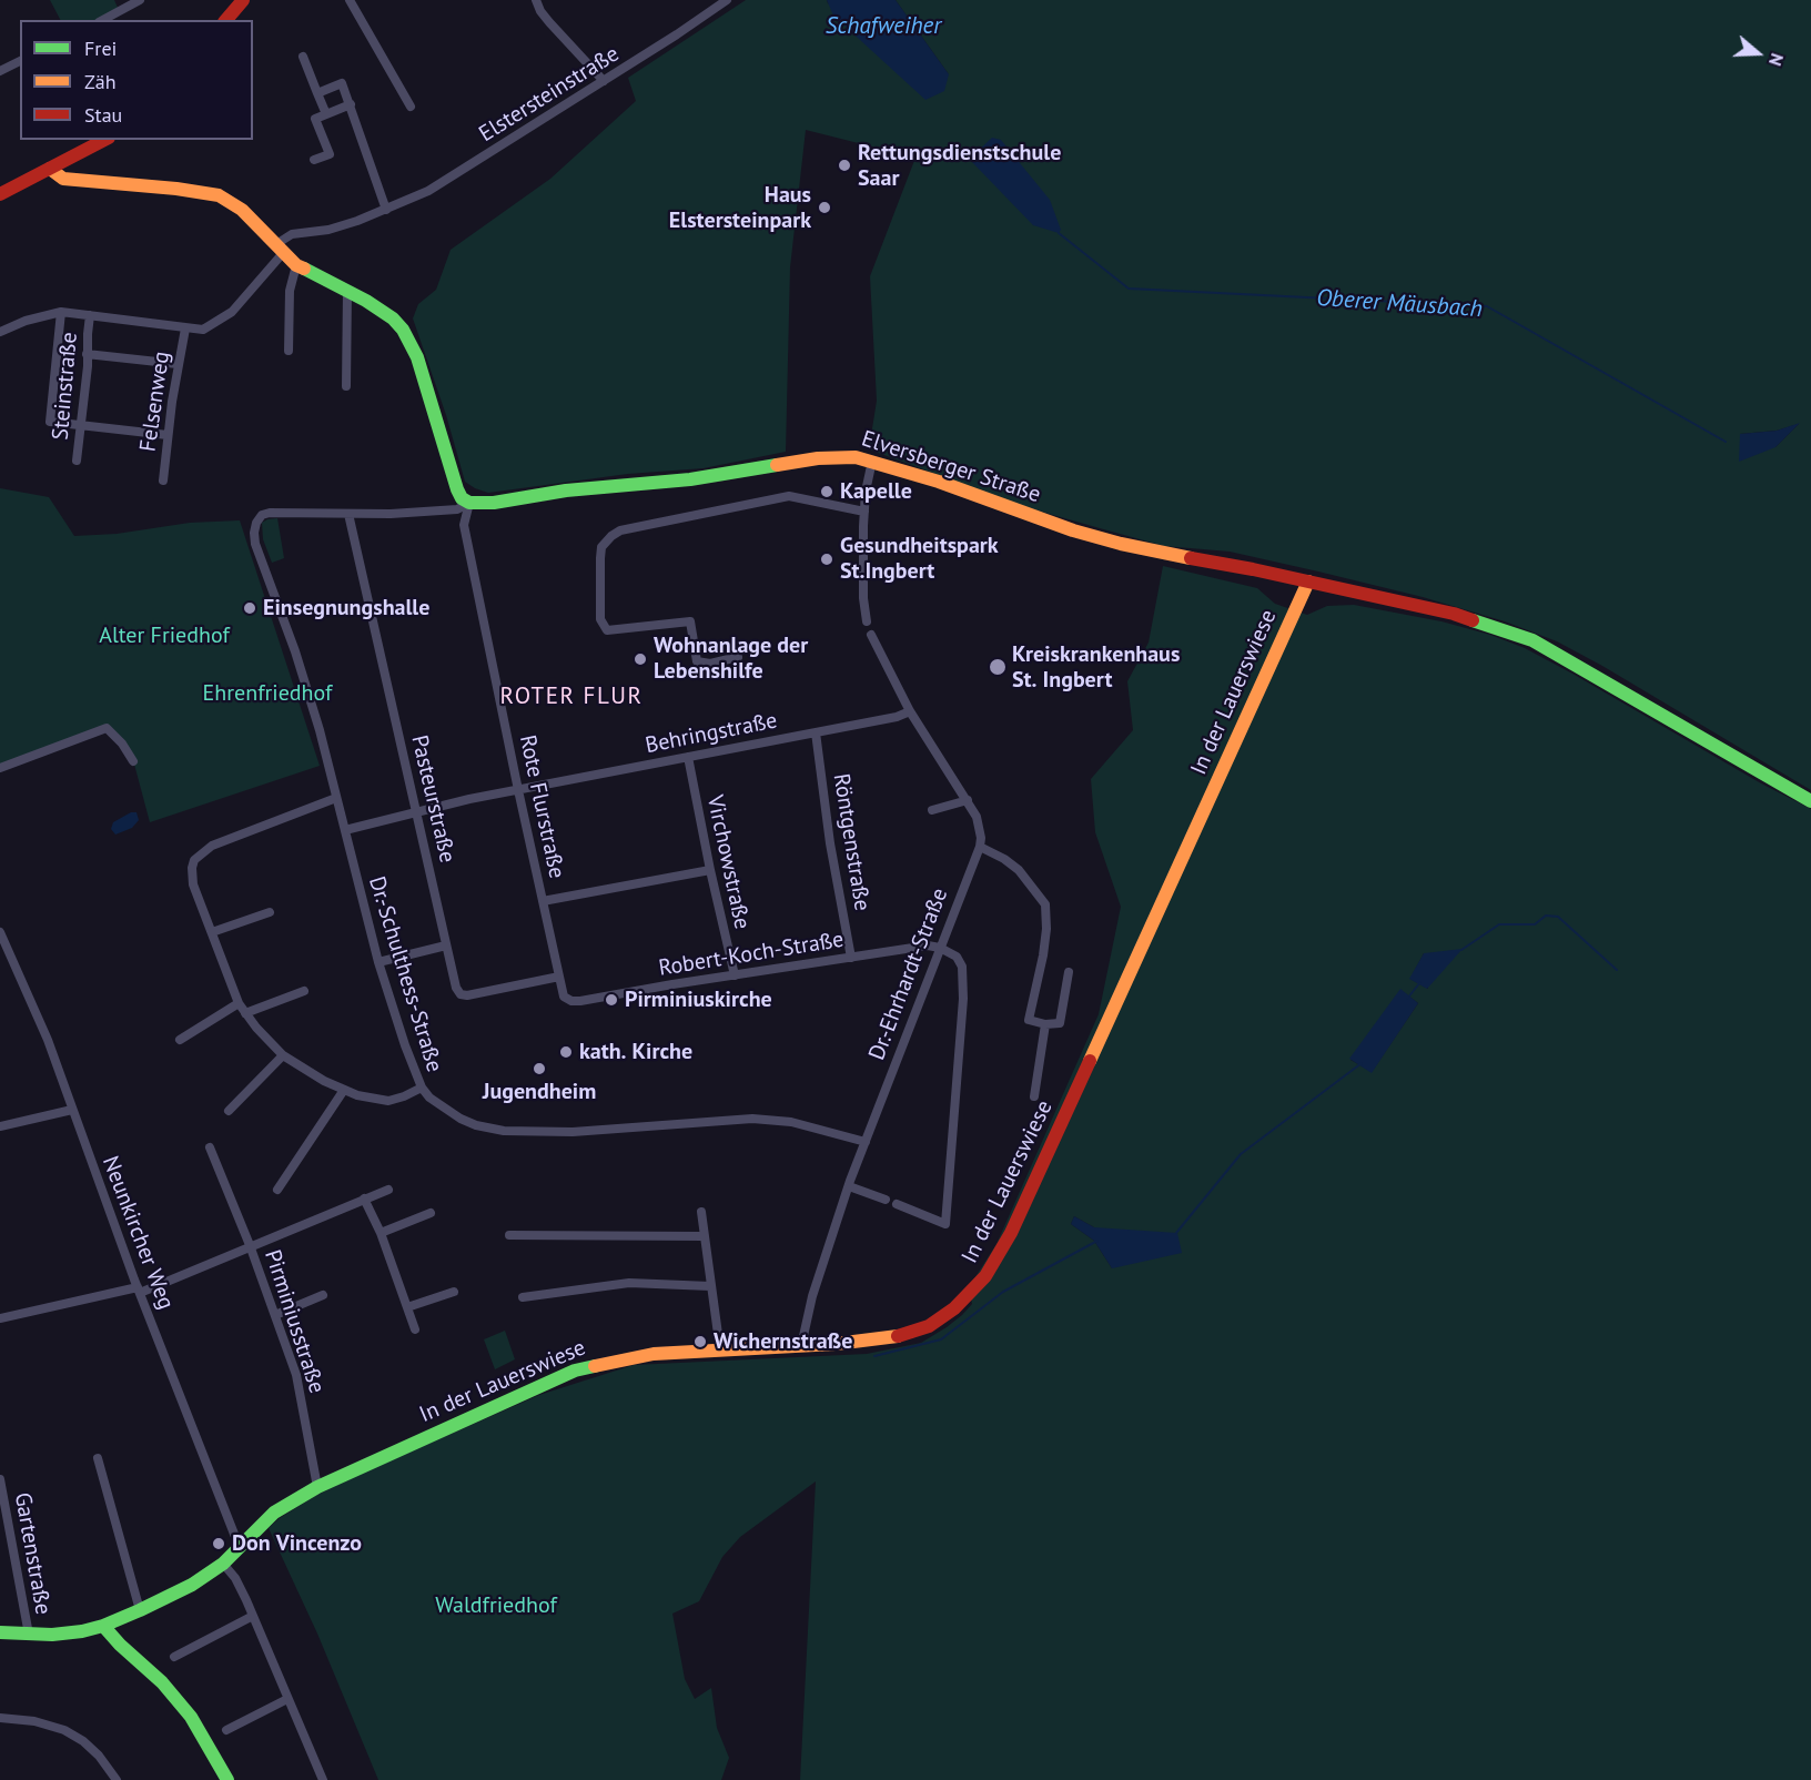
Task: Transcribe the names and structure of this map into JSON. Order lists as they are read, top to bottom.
{
  "streets": {
    "street": [
      "Elstersteinstraße",
      "Steinstraße",
      "Felsenweg",
      "Elversberger Straße",
      "In der Lauerswiese",
      "Behringstraße",
      "Pasteurstraße",
      "Rote Flurstraße",
      "Röntgenstraße",
      "Virchowstraße",
      "Robert-Koch-Straße",
      "Dr.-Schulthess-Straße",
      "Dr.-Ehrhardt-Straße",
      "Neunkircher Weg",
      "Pirminiusstraße",
      "Gartenstraße"
    ]
  },
  "crossings": [
    ["Elversberger Straße", "In der Lauerswiese"],
    ["Elversberger Straße", "Rote Flurstraße"],
    ["In der Lauerswiese", "Dr.-Ehrhardt-Straße"],
    ["In der Lauerswiese", "Neunkircher Weg"],
    ["In der Lauerswiese", "Pirminiusstraße"],
    ["In der Lauerswiese", "Gartenstraße"],
    ["Behringstraße", "Pasteurstraße"],
    ["Behringstraße", "Rote Flurstraße"],
    ["Behringstraße", "Röntgenstraße"],
    ["Behringstraße", "Virchowstraße"],
    ["Behringstraße", "Dr.-Schulthess-Straße"],
    ["Pasteurstraße", "Rote Flurstraße"],
    ["Pasteurstraße", "Dr.-Schulthess-Straße"],
    ["Rote Flurstraße", "Robert-Koch-Straße"],
    ["Röntgenstraße", "Robert-Koch-Straße"],
    ["Virchowstraße", "Robert-Koch-Straße"],
    ["Robert-Koch-Straße", "Dr.-Ehrhardt-Straße"],
    ["Dr.-Schulthess-Straße", "Dr.-Ehrhardt-Straße"]
  ],
  "districts": ["ROTER FLUR"],
  "water": ["Schafweiher", "Oberer Mäusbach"],
  "parks": ["Alter Friedhof", "Ehrenfriedhof", "Waldfriedhof"],
  "places": [
    "Rettungsdienstschule Saar",
    "Haus Elstersteinpark",
    "Kapelle",
    "Gesundheitspark St.Ingbert",
    "Einsegnungshalle",
    "Wohnanlage der Lebenshilfe",
    "Kreiskrankenhaus St. Ingbert",
    "Pirminiuskirche",
    "kath. Kirche",
    "Jugendheim",
    "Wichernstraße",
    "Don Vincenzo"
  ],
  "legend": ["Frei", "Zäh", "Stau"],
  "north": "right"
}
